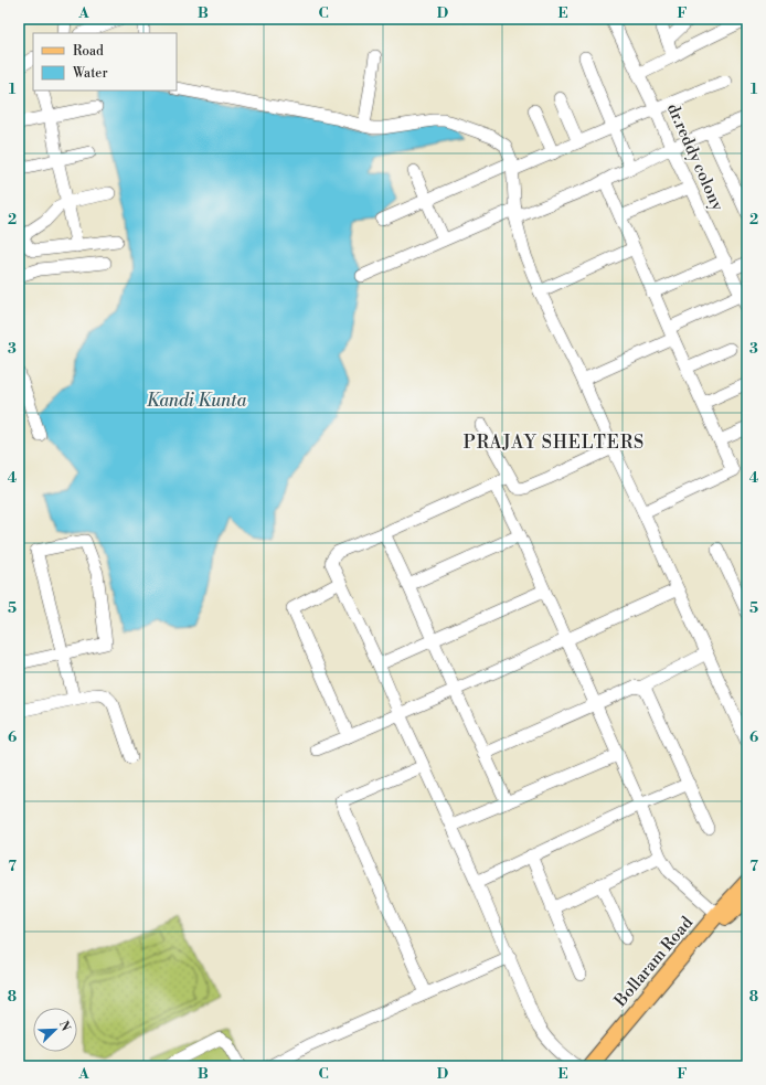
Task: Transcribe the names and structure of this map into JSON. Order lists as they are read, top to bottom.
{
  "streets": {
    "main road": ["Bollaram Road"],
    "street": ["dr.reddy colony"]
  },
  "districts": ["PRAJAY SHELTERS"],
  "water": ["Kandi Kunta"],
  "legend": ["Road", "Water"],
  "north": "top right",
  "grid": {
    "columns": [
      "A",
      "B",
      "C",
      "D",
      "E",
      "F"
    ],
    "rows": [
      "1",
      "2",
      "3",
      "4",
      "5",
      "6",
      "7",
      "8"
    ]
  }
}
